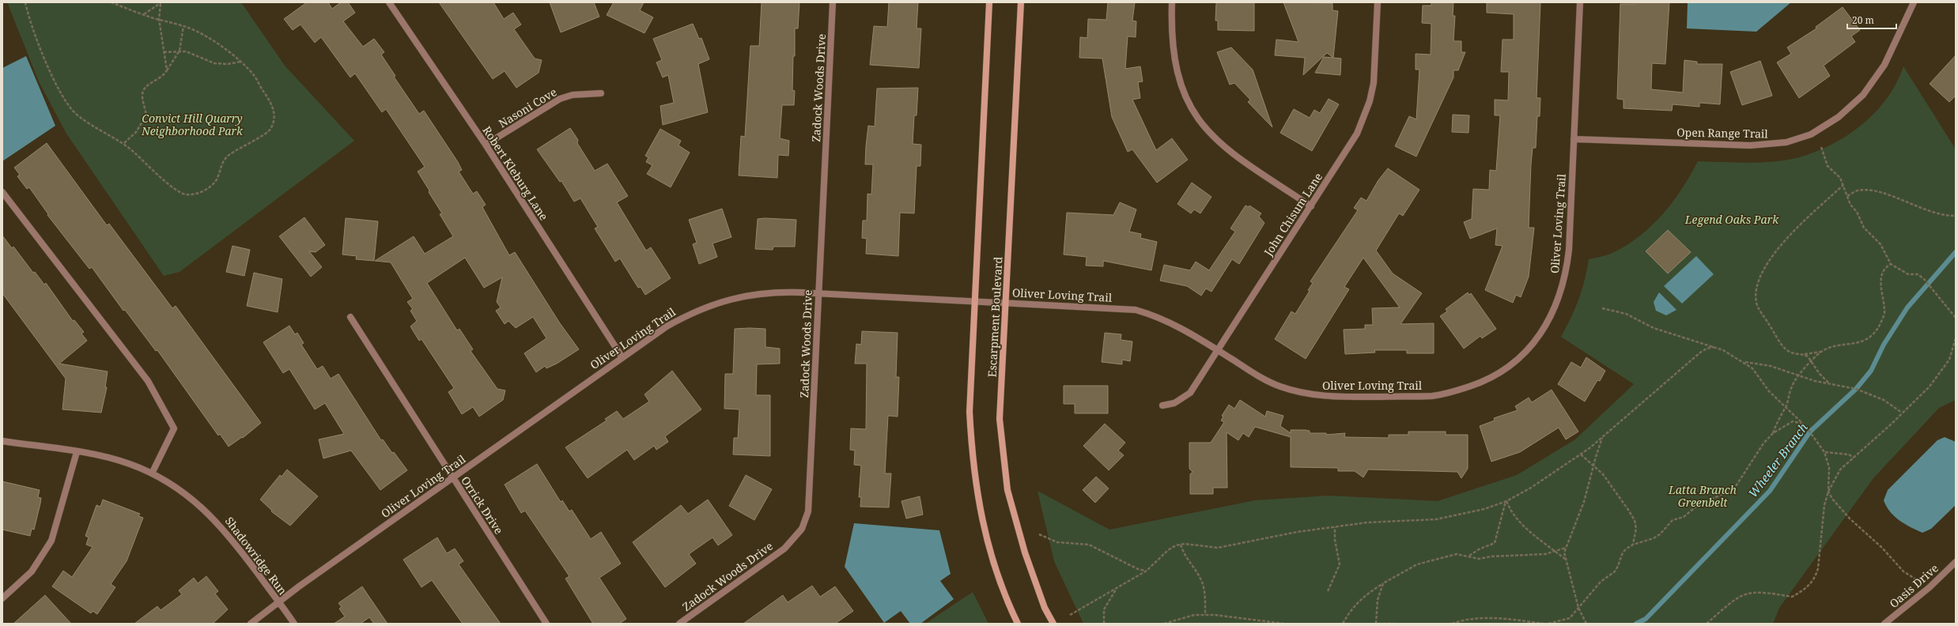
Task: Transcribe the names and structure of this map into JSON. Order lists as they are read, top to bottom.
{
  "streets": {
    "main road": ["Escarpment Boulevard"],
    "street": [
      "Zadock Woods Drive",
      "Nasoni Cove",
      "Open Range Trail",
      "Robert Kleburg Lane",
      "John Chisum Lane",
      "Oliver Loving Trail",
      "Orrick Drive",
      "Shadowridge Run",
      "Oasis Drive"
    ]
  },
  "crossings": [
    ["Zadock Woods Drive", "Oliver Loving Trail"],
    ["Nasoni Cove", "Robert Kleburg Lane"],
    ["Open Range Trail", "Oliver Loving Trail"],
    ["Robert Kleburg Lane", "Oliver Loving Trail"],
    ["John Chisum Lane", "Oliver Loving Trail"],
    ["Oliver Loving Trail", "Escarpment Boulevard"],
    ["Oliver Loving Trail", "Orrick Drive"],
    ["Oliver Loving Trail", "Shadowridge Run"]
  ],
  "water": ["Wheeler Branch"],
  "parks": ["Convict Hill Quarry Neighborhood Park", "Legend Oaks Park", "Latta Branch Greenbelt"],
  "scale_bar": "20 m"
}
